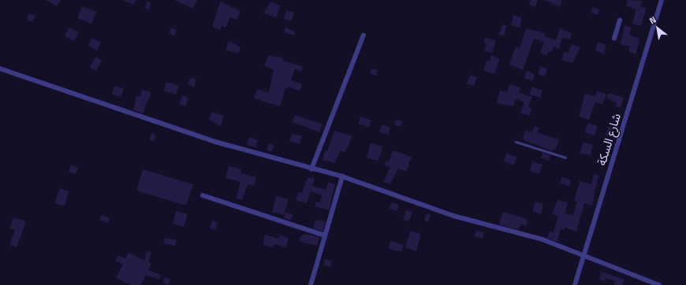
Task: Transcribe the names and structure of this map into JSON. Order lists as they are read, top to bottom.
{
  "streets": {
    "street": ["شارع السكة"]
  },
  "north": "top left"
}
